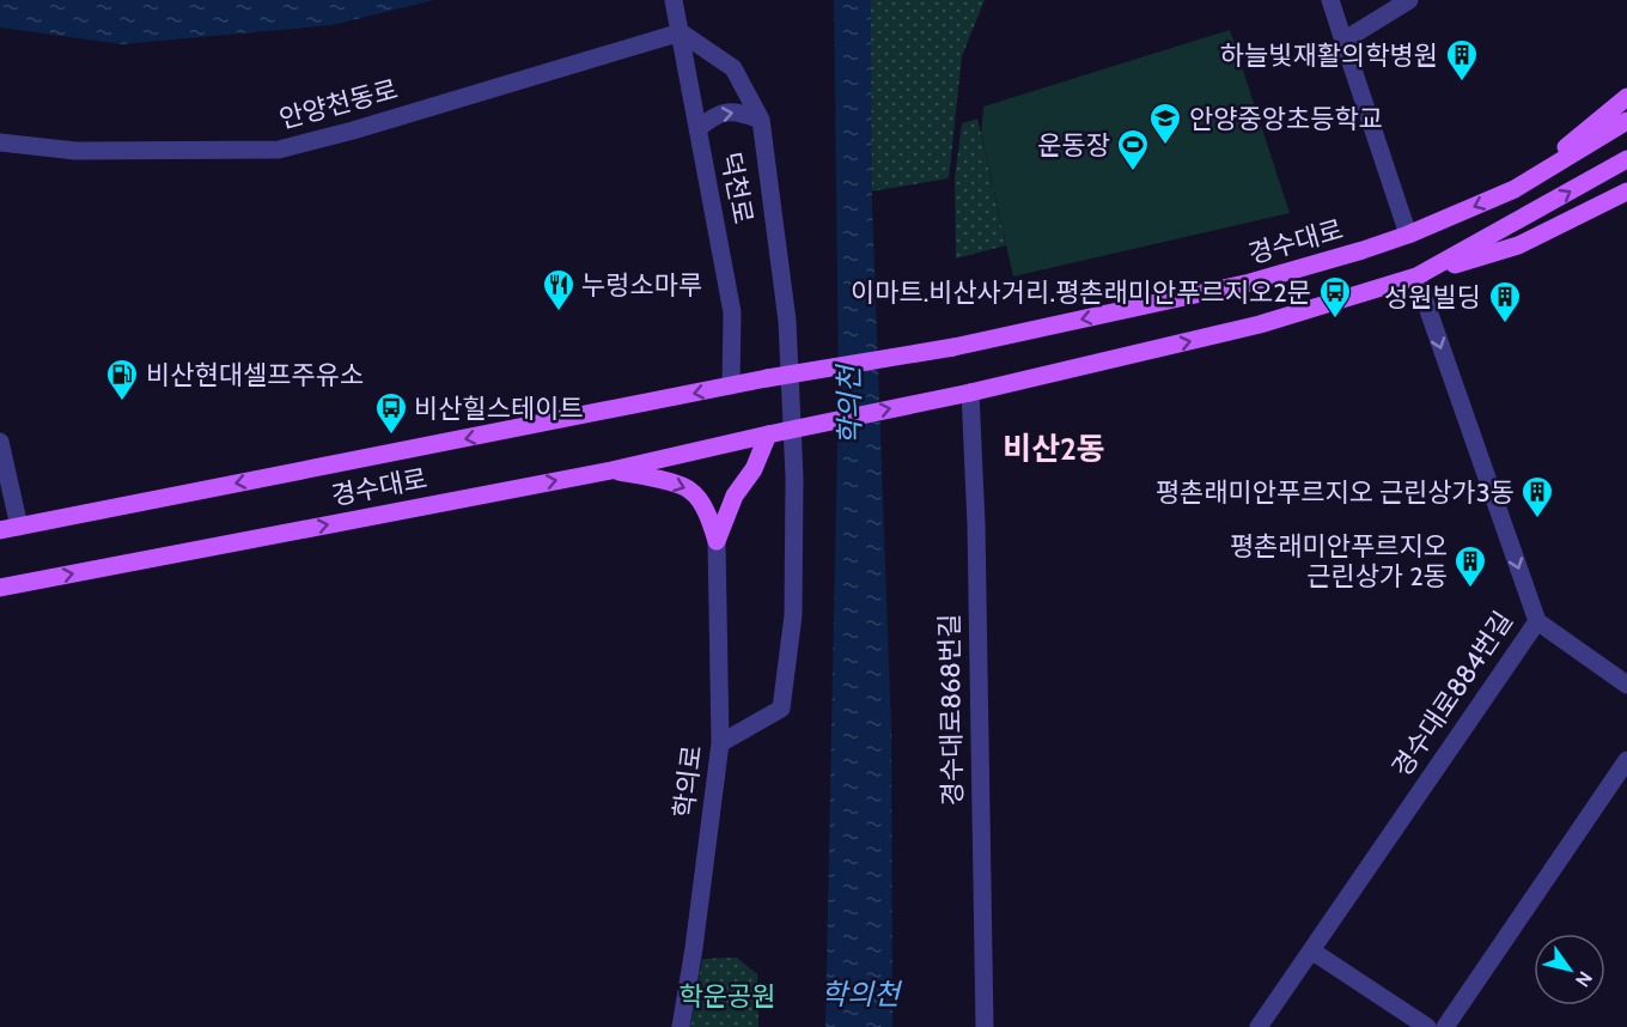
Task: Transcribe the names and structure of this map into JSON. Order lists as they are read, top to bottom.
{
  "streets": {
    "main road": ["경수대로"],
    "street": [
      "안양천동로",
      "덕천로",
      "경수대로884번길",
      "경수대로868번길",
      "학의로"
    ]
  },
  "crossings": [
    ["안양천동로", "덕천로"],
    ["덕천로", "경수대로"],
    ["경수대로", "경수대로868번길"]
  ],
  "one_way": ["경수대로884번길"],
  "districts": ["비산2동"],
  "water": ["학의천"],
  "parks": ["학운공원"],
  "places": {
    "building": [
      "하늘빛재활의학병원",
      "성원빌딩",
      "평촌래미안푸르지오 근린상가3동",
      "평촌래미안푸르지오 근린상가 2동"
    ],
    "school or university": ["안양중앙초등학교"],
    "sports": ["운동장"],
    "restaurant": ["누렁소마루"],
    "bus stop": ["이마트.비산사거리.평촌래미안푸르지오2문", "비산힐스테이트"],
    "fuel station": ["비산현대셀프주유소"]
  },
  "north": "bottom right"
}
